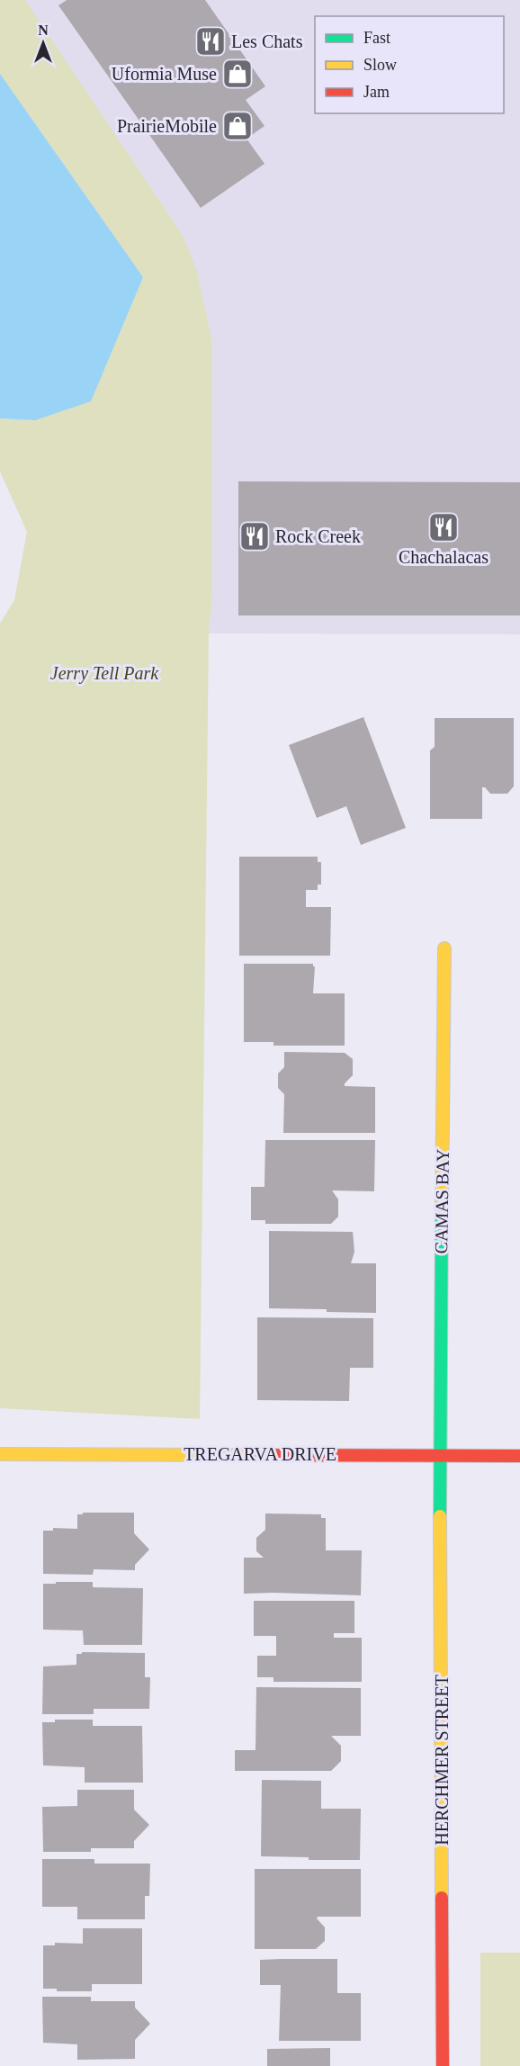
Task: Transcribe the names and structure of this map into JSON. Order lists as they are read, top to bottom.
{
  "streets": {
    "street": ["CAMAS BAY", "TREGARVA DRIVE", "HERCHMER STREET"]
  },
  "crossings": [
    ["CAMAS BAY", "TREGARVA DRIVE"],
    ["CAMAS BAY", "HERCHMER STREET"],
    ["TREGARVA DRIVE", "HERCHMER STREET"]
  ],
  "parks": ["Jerry Tell Park"],
  "places": {
    "restaurant": ["Les Chats", "Chachalacas", "Rock Creek"],
    "shop": ["Uformia Muse", "PrairieMobile"]
  },
  "legend": ["Fast", "Slow", "Jam"],
  "north": "top"
}
